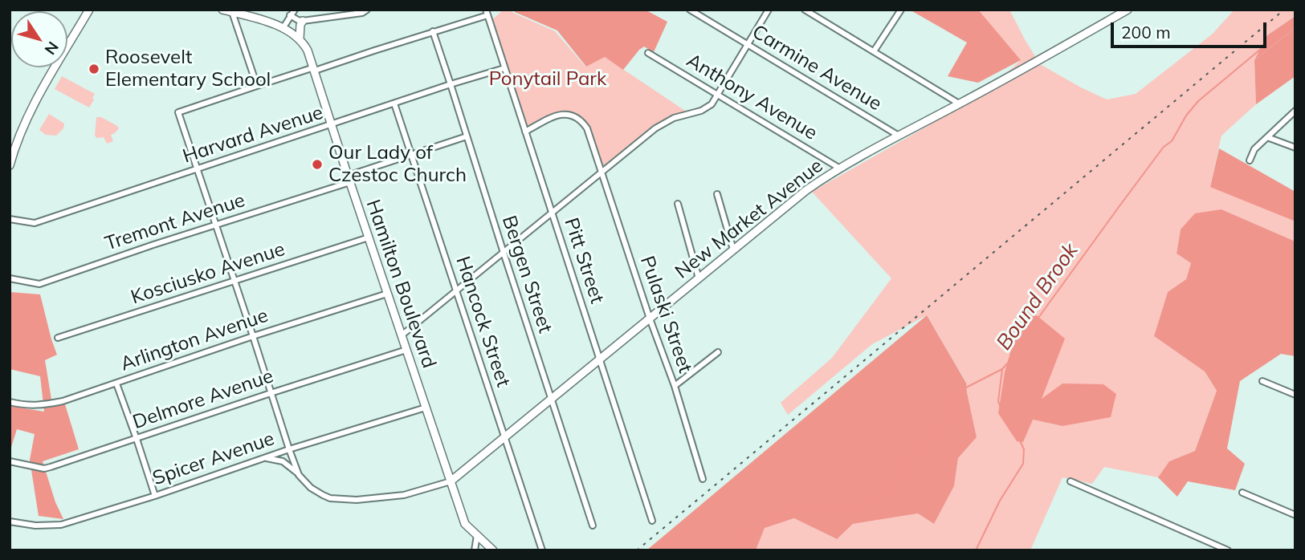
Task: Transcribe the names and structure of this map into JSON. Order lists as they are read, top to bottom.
{
  "streets": {
    "main road": ["New Market Avenue", "Hamilton Boulevard"],
    "street": [
      "Carmine Avenue",
      "Anthony Avenue",
      "Harvard Avenue",
      "Tremont Avenue",
      "Pitt Street",
      "Kosciusko Avenue",
      "Bergen Street",
      "Pulaski Street",
      "Hancock Street",
      "Arlington Avenue",
      "Delmore Avenue",
      "Spicer Avenue"
    ]
  },
  "crossings": [
    ["Carmine Avenue", "New Market Avenue"],
    ["Anthony Avenue", "New Market Avenue"],
    ["Harvard Avenue", "Pitt Street"],
    ["Harvard Avenue", "Bergen Street"],
    ["Harvard Avenue", "Hamilton Boulevard"],
    ["Harvard Avenue", "Hancock Street"],
    ["New Market Avenue", "Pitt Street"],
    ["New Market Avenue", "Bergen Street"],
    ["New Market Avenue", "Hamilton Boulevard"],
    ["New Market Avenue", "Pulaski Street"],
    ["New Market Avenue", "Hancock Street"],
    ["Tremont Avenue", "Bergen Street"],
    ["Tremont Avenue", "Hamilton Boulevard"],
    ["Tremont Avenue", "Hancock Street"],
    ["Pitt Street", "Pulaski Street"],
    ["Kosciusko Avenue", "Hamilton Boulevard"],
    ["Hamilton Boulevard", "Arlington Avenue"],
    ["Hamilton Boulevard", "Delmore Avenue"],
    ["Hamilton Boulevard", "Spicer Avenue"]
  ],
  "water": ["Bound Brook"],
  "parks": ["Ponytail Park"],
  "places": ["Roosevelt Elementary School", "Our Lady of Czestoc Church"],
  "scale_bar": "200 m",
  "north": "bottom right"
}
